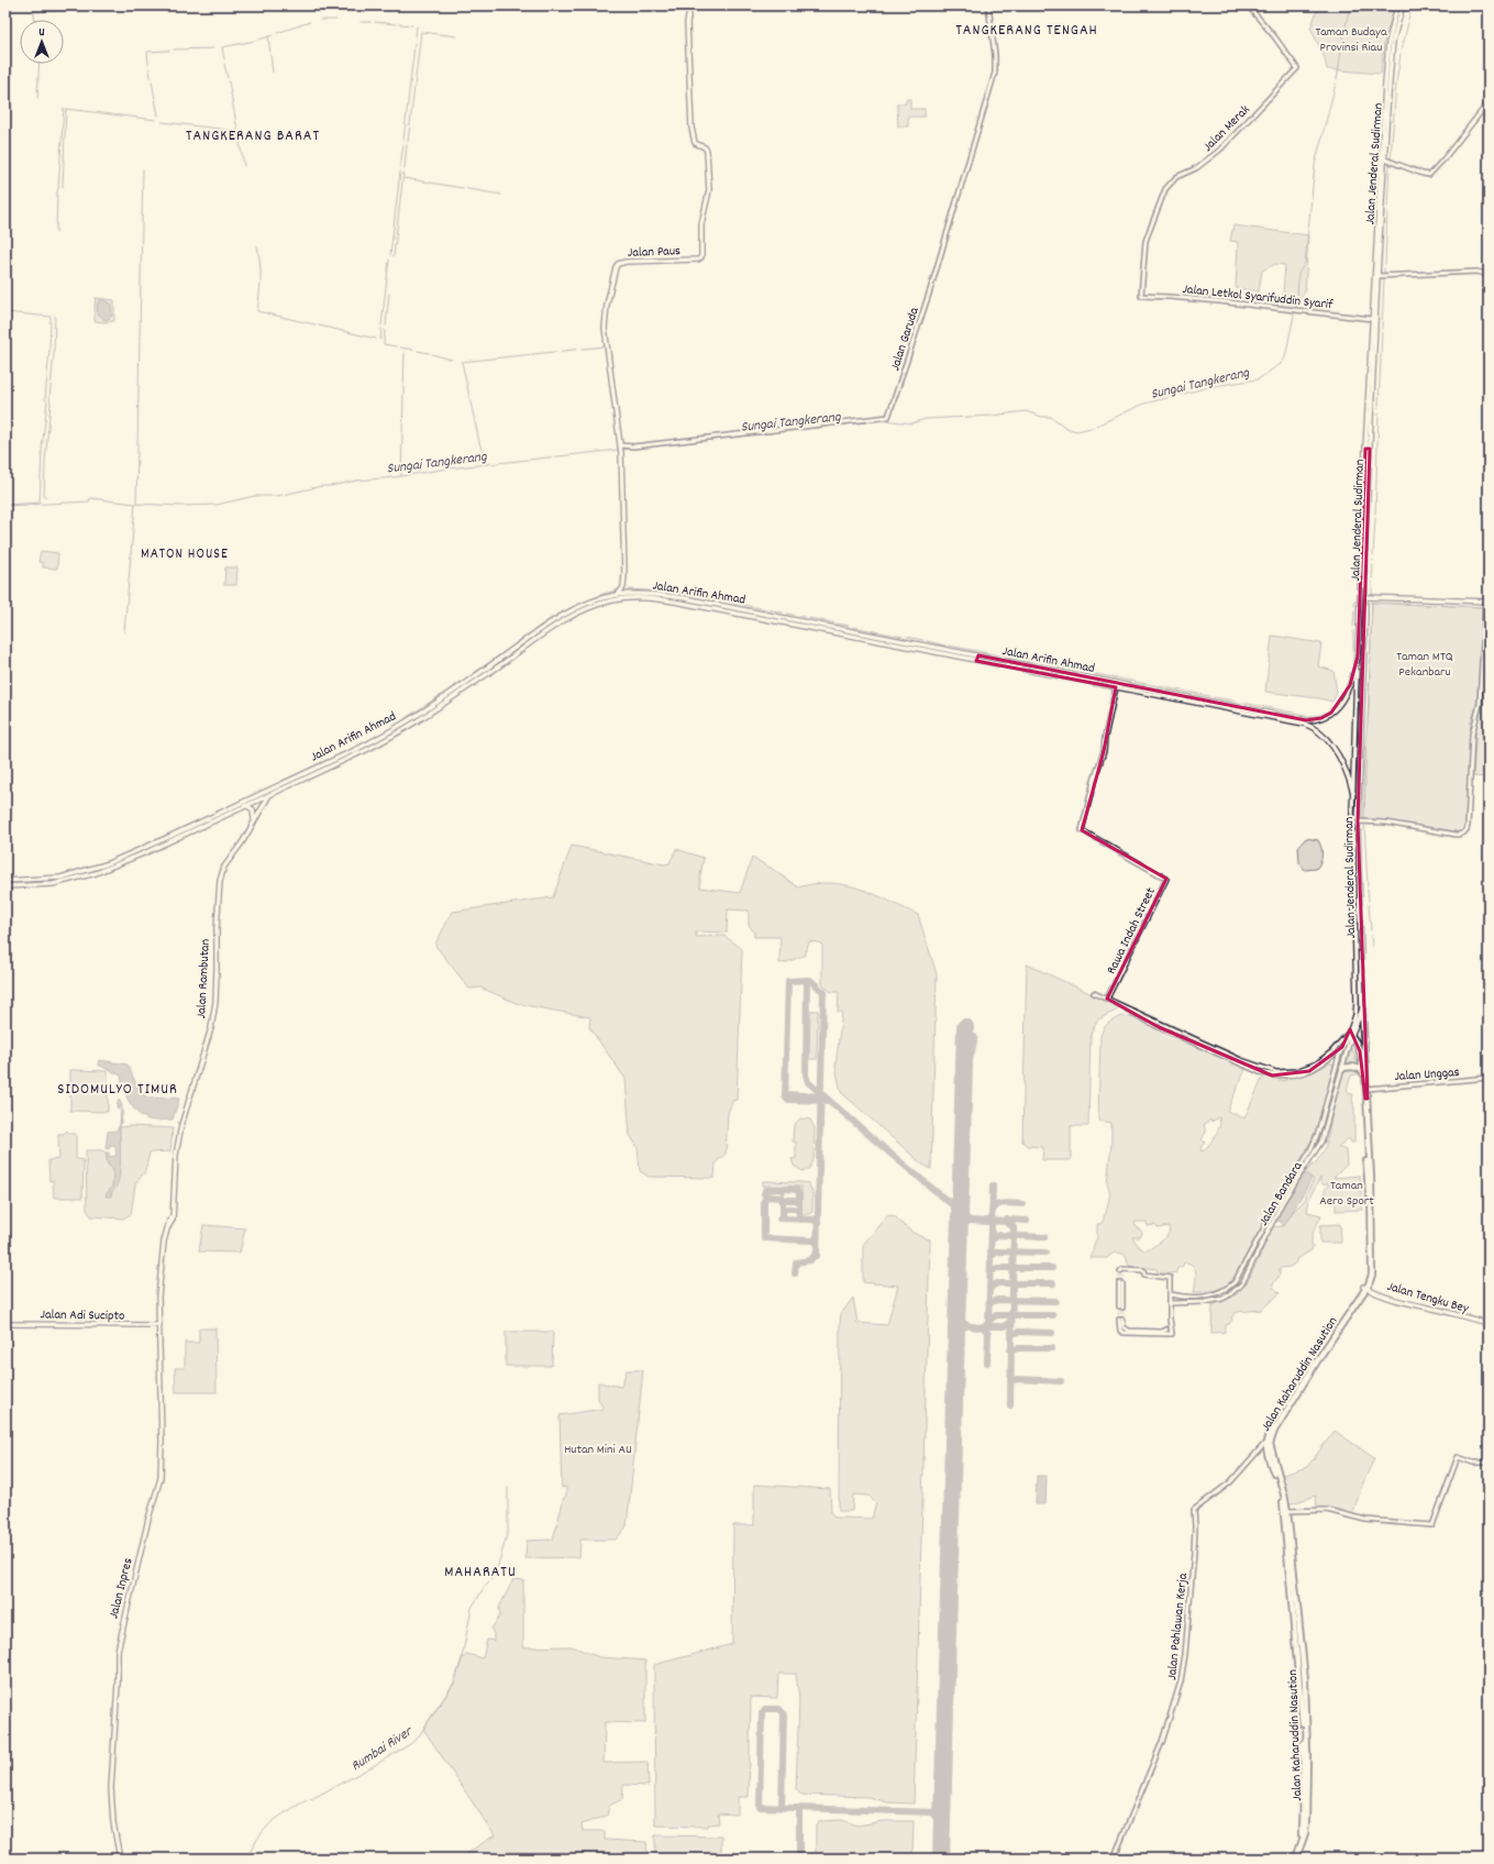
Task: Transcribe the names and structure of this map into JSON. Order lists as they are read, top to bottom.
{
  "streets": {
    "highway": ["Jalan Kaharuddin Nasution"],
    "main road": [
      "Jalan Jenderal Sudirman",
      "Jalan Paus",
      "Jalan Arifin Ahmad",
      "Jalan Rambutan",
      "Jalan Tengku Bey",
      "Jalan Adi Sucipto",
      "Jalan Inpres"
    ],
    "street": [
      "Jalan Merak",
      "Jalan Letkol Syarifuddin Syarif",
      "Jalan Garuda",
      "Rawa Indah Street",
      "Jalan Unggas",
      "Jalan Bandara",
      "Jalan Pahlawan Kerja"
    ]
  },
  "crossings": [
    ["Jalan Merak", "Jalan Letkol Syarifuddin Syarif"],
    ["Jalan Jenderal Sudirman", "Jalan Letkol Syarifuddin Syarif"],
    ["Jalan Jenderal Sudirman", "Jalan Arifin Ahmad"],
    ["Jalan Jenderal Sudirman", "Jalan Bandara"],
    ["Jalan Jenderal Sudirman", "Jalan Kaharuddin Nasution"],
    ["Jalan Paus", "Jalan Garuda"],
    ["Jalan Arifin Ahmad", "Rawa Indah Street"],
    ["Jalan Arifin Ahmad", "Jalan Rambutan"],
    ["Jalan Rambutan", "Jalan Adi Sucipto"],
    ["Jalan Rambutan", "Jalan Inpres"],
    ["Jalan Unggas", "Jalan Kaharuddin Nasution"],
    ["Jalan Bandara", "Jalan Kaharuddin Nasution"],
    ["Jalan Tengku Bey", "Jalan Kaharuddin Nasution"],
    ["Jalan Adi Sucipto", "Jalan Inpres"],
    ["Jalan Kaharuddin Nasution", "Jalan Pahlawan Kerja"]
  ],
  "districts": [
    "TANGKERANG TENGAH",
    "TANGKERANG BARAT",
    "MATON HOUSE",
    "SIDOMULYO TIMUR",
    "MAHARATU"
  ],
  "water": ["Sungai Tangkerang", "Rumbai River"],
  "parks": [
    "Taman Budaya Provinsi Riau",
    "Taman MTQ Pekanbaru",
    "Taman Aero Sport",
    "Hutan Mini AU"
  ],
  "north": "top"
}
